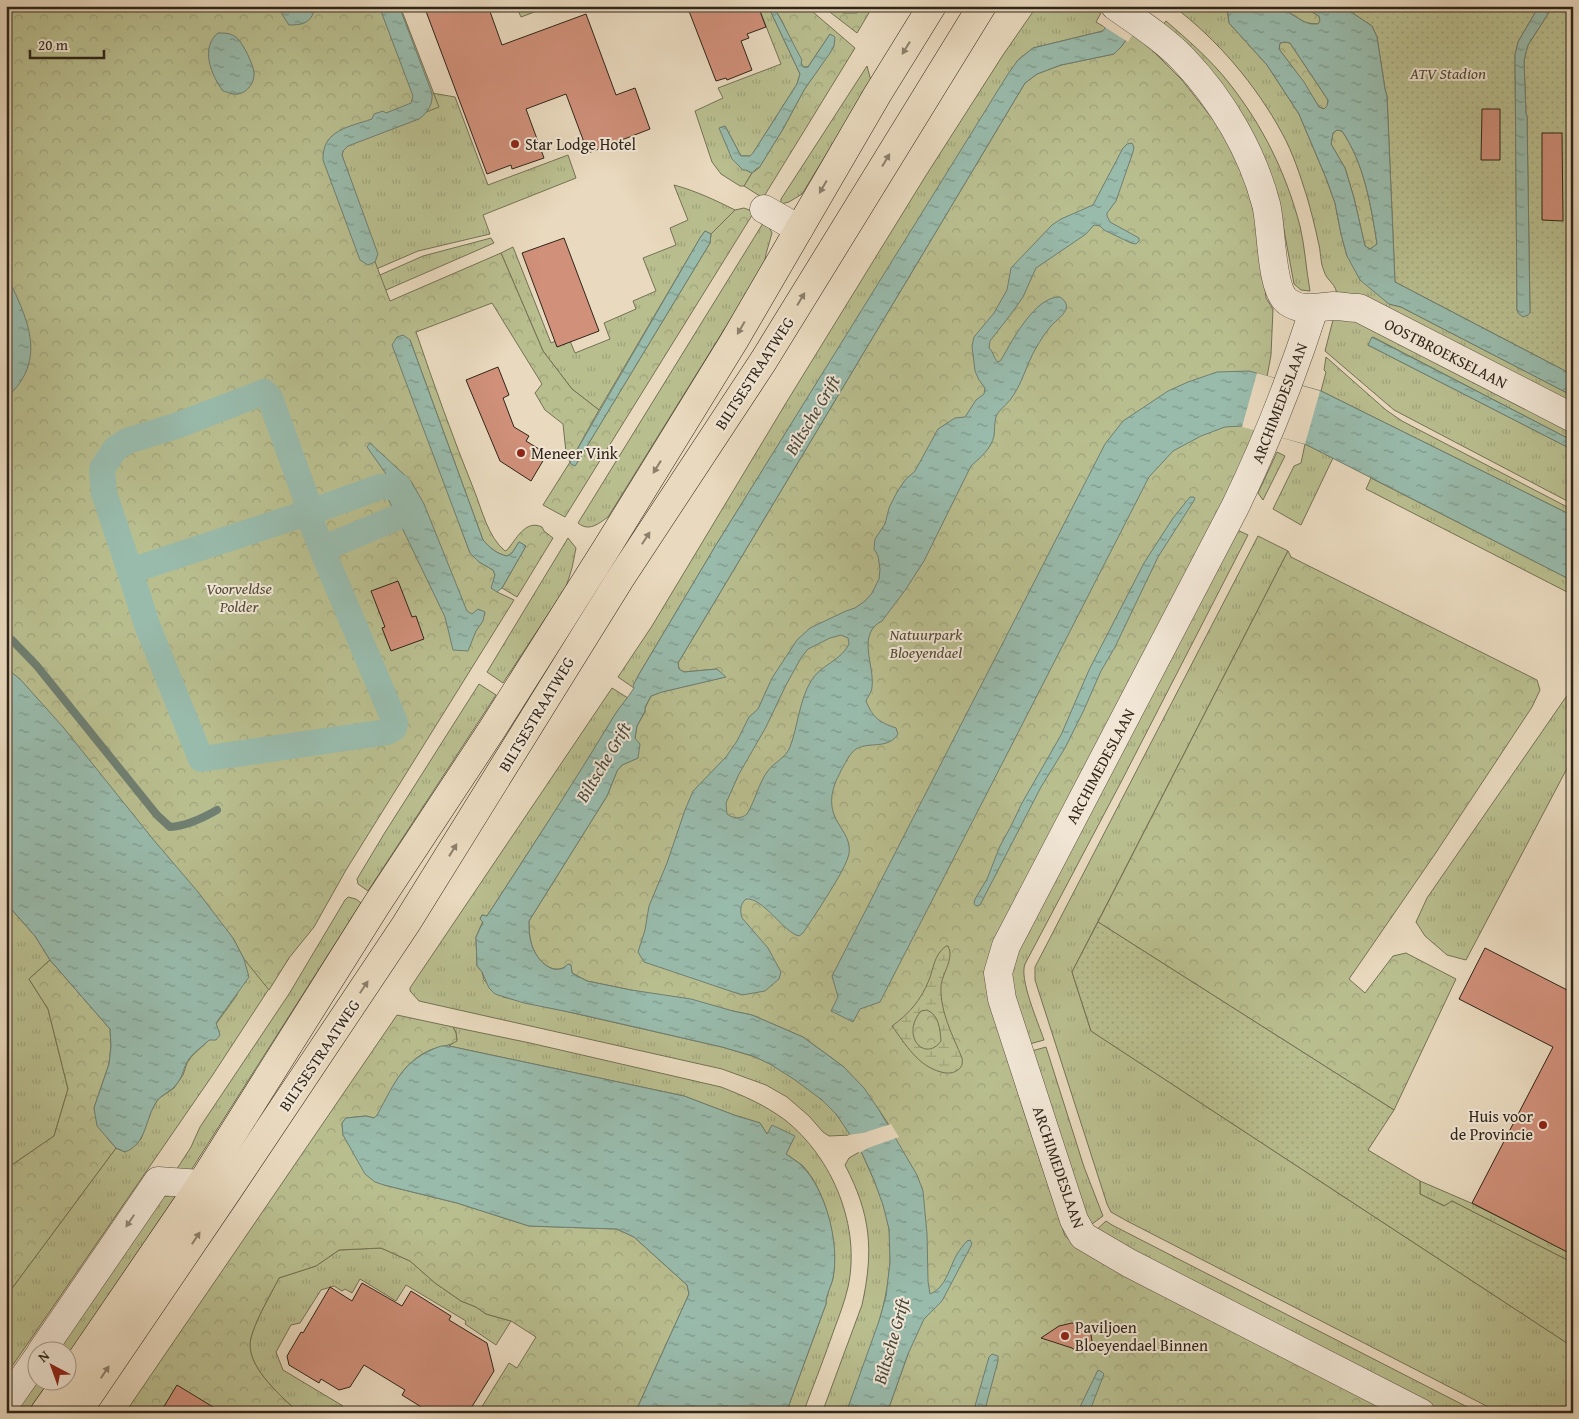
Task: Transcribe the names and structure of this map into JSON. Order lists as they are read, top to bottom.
{
  "streets": {
    "main road": ["BILTSESTRAATWEG"],
    "street": ["OOSTBROEKSELAAN", "ARCHIMEDESLAAN"]
  },
  "crossings": [
    ["OOSTBROEKSELAAN", "ARCHIMEDESLAAN"]
  ],
  "water": ["Biltsche Grift"],
  "parks": ["ATV Stadion", "Voorveldse Polder", "Natuurpark Bloeyendael"],
  "places": [
    "Star Lodge Hotel",
    "Meneer Vink",
    "Huis voor de Provincie",
    "Paviljoen Bloeyendael Binnen"
  ],
  "scale_bar": "20 m",
  "north": "top left"
}
